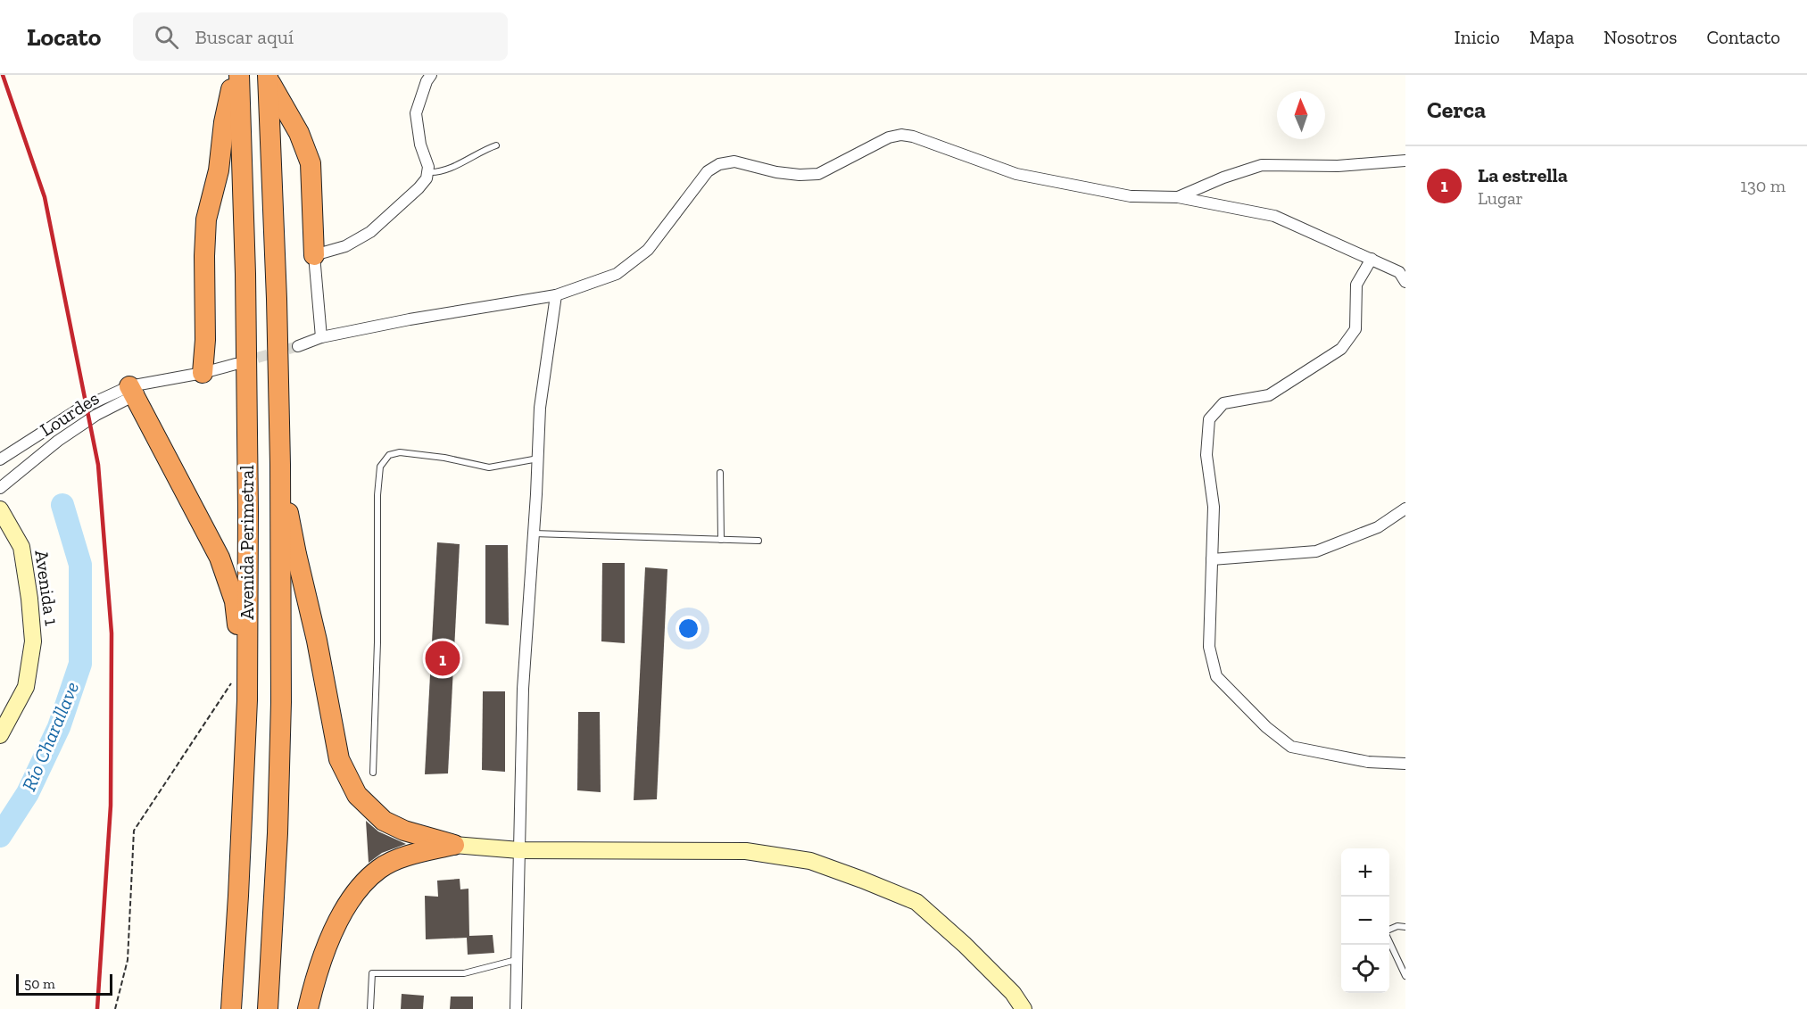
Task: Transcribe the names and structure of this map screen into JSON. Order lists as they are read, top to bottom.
{
  "streets": {
    "highway": ["Avenida Perimetral"],
    "street": ["Lourdes", "Avenida 1"]
  },
  "water": ["Río Charallave"],
  "scale_bar": "50 m",
  "north": "top",
  "page": {
    "header": "Locato",
    "search": "Buscar aquí",
    "nav": [
      "Inicio",
      "Mapa",
      "Nosotros",
      "Contacto"
    ],
    "heading": "Cerca",
    "list": [
      {
        "mark": "1",
        "name": "La estrella",
        "note": "Lugar",
        "value": "130 m"
      }
    ],
    "pins": "1",
    "map_buttons": ["+", "−"],
    "scale": "50 m"
  }
}
